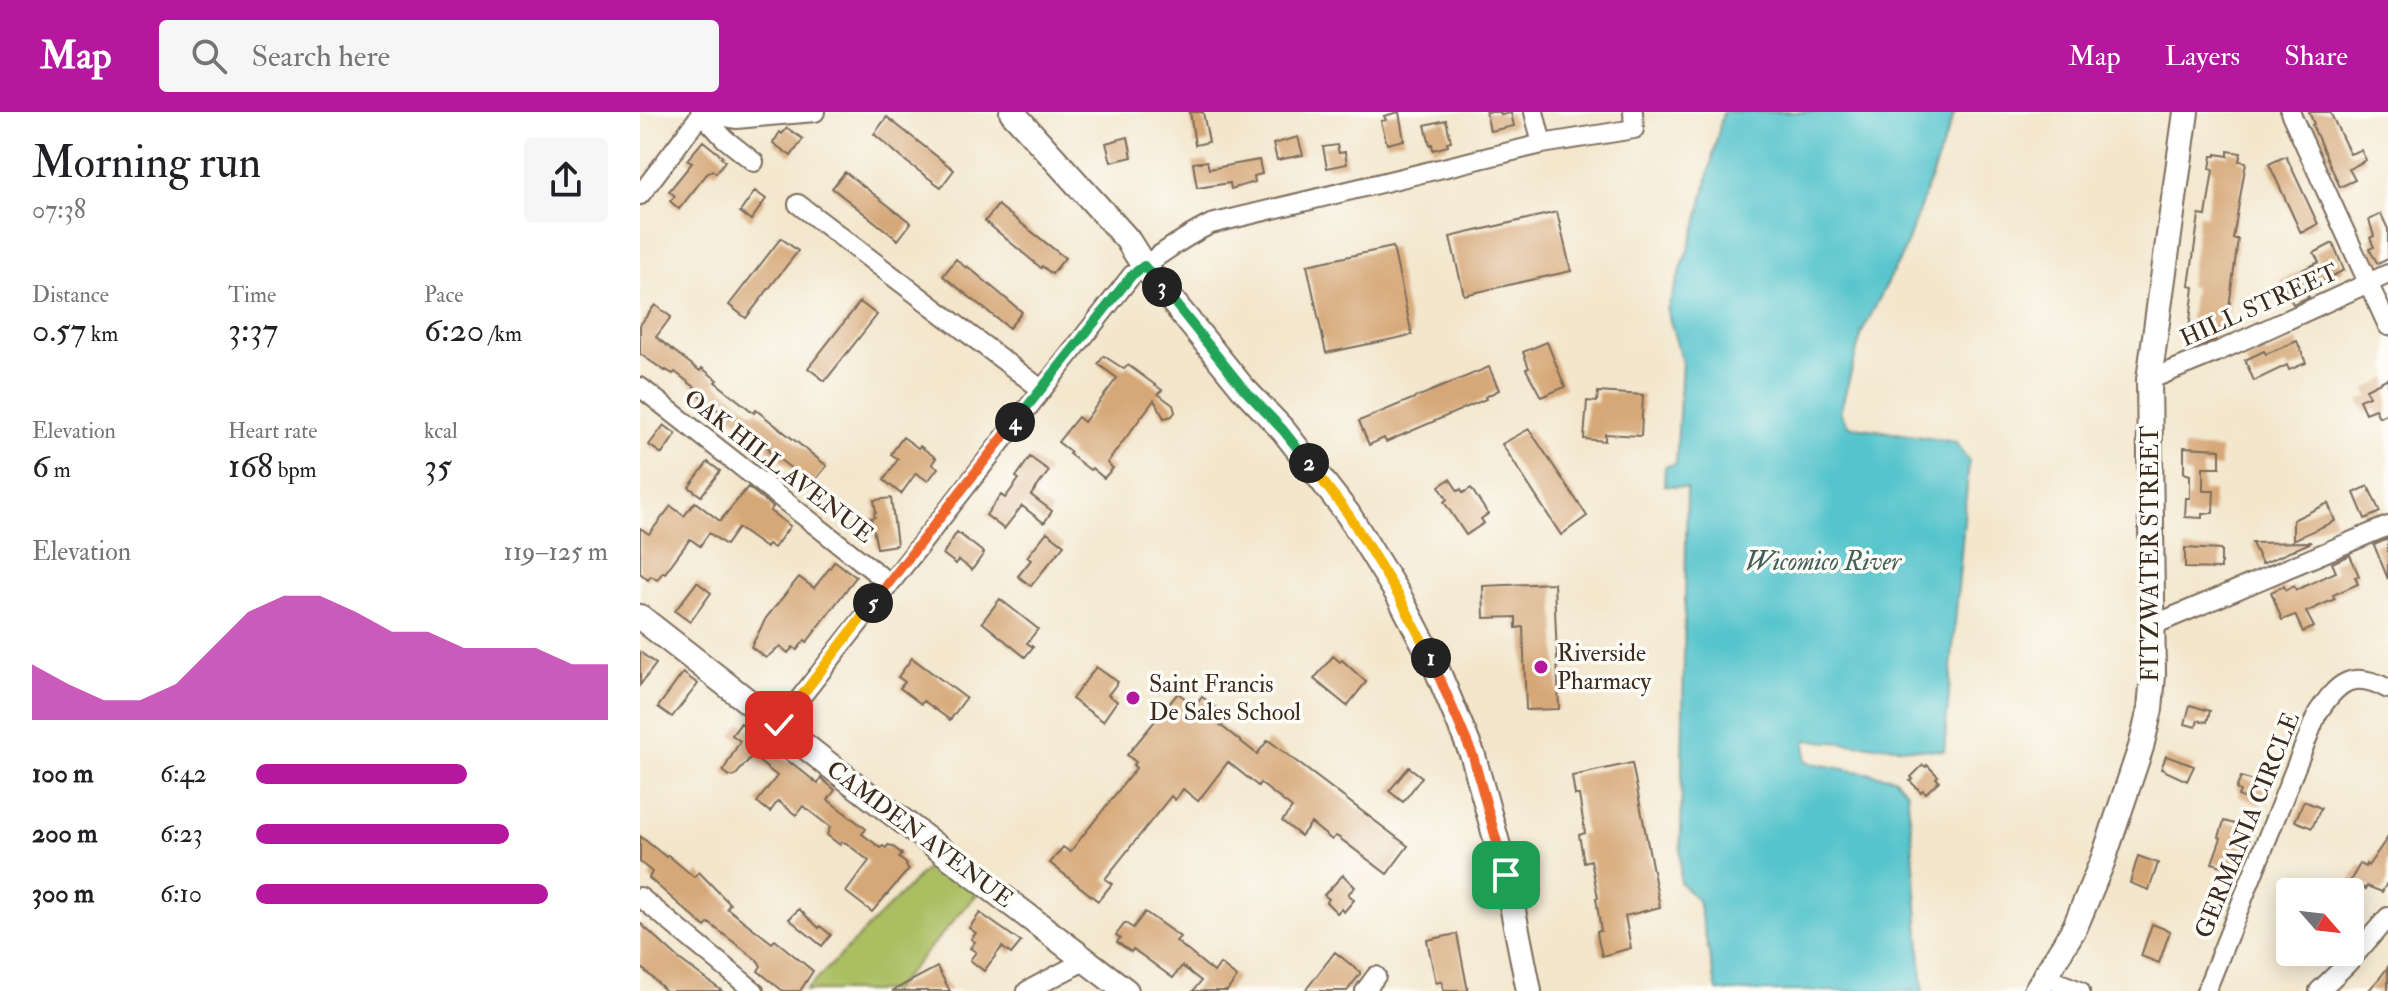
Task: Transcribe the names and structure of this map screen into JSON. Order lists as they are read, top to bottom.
{
  "streets": {
    "street": [
      "HILL STREET",
      "OAK HILL AVENUE",
      "FITZWATER STREET",
      "GERMANIA CIRCLE",
      "CAMDEN AVENUE"
    ]
  },
  "crossings": [
    ["HILL STREET", "FITZWATER STREET"]
  ],
  "water": ["Wicomico River"],
  "places": ["Riverside Pharmacy", "Saint Francis De Sales School"],
  "north": "bottom right",
  "page": {
    "header": "Map",
    "search": "Search here",
    "nav": ["Map", "Layers", "Share"],
    "heading": ["Morning run", "07:38"],
    "stats": [
      ["Distance", "0.57 km"],
      ["Time", "3:37"],
      ["Pace", "6:20 /km"],
      ["Elevation", "6 m"],
      ["Heart rate", "168 bpm"],
      ["kcal", "35"]
    ],
    "pins": [
      "3",
      "4",
      "2",
      "5",
      "1"
    ],
    "chart": ["Elevation", "119–125 m"],
    "list": [
      {
        "name": "100 m",
        "note": "6:42"
      },
      {
        "name": "200 m",
        "note": "6:23"
      },
      {
        "name": "300 m",
        "note": "6:10"
      }
    ]
  }
}
